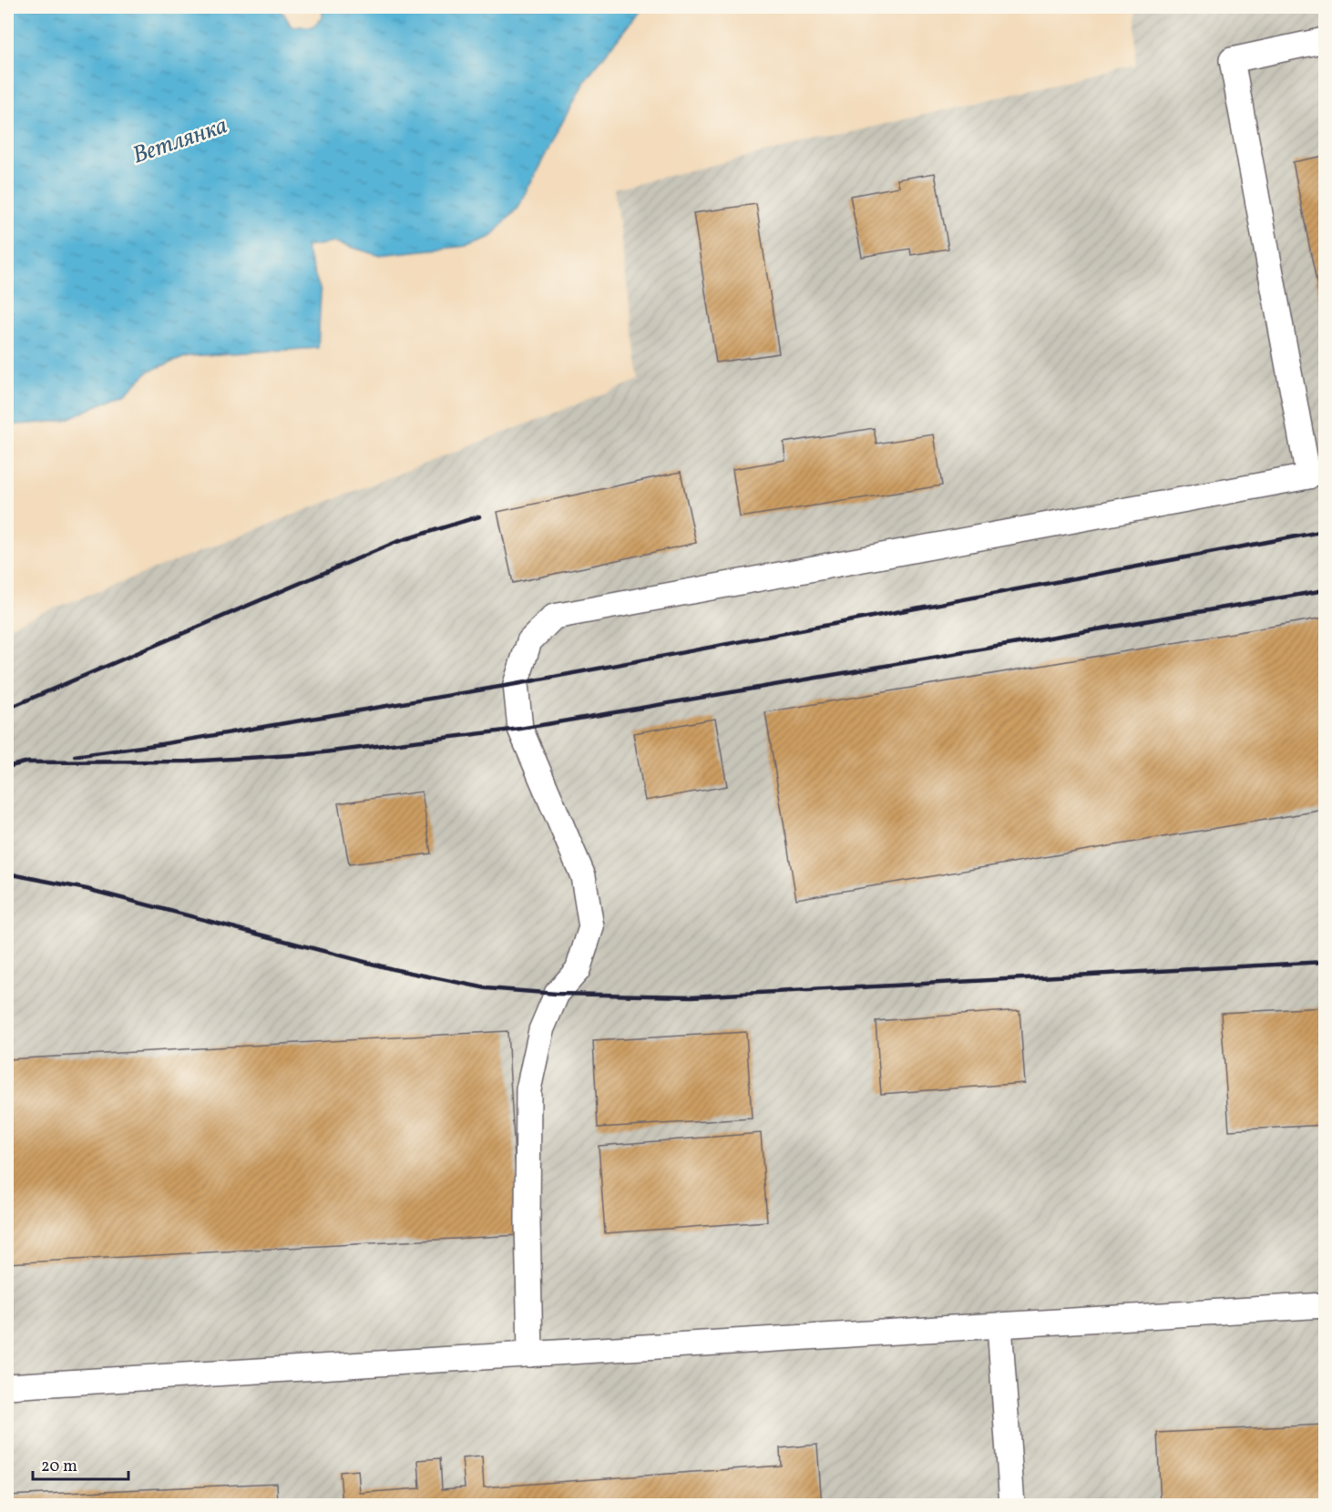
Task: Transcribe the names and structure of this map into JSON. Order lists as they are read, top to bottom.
{
  "water": ["Ветлянка"],
  "scale_bar": "20 m"
}
